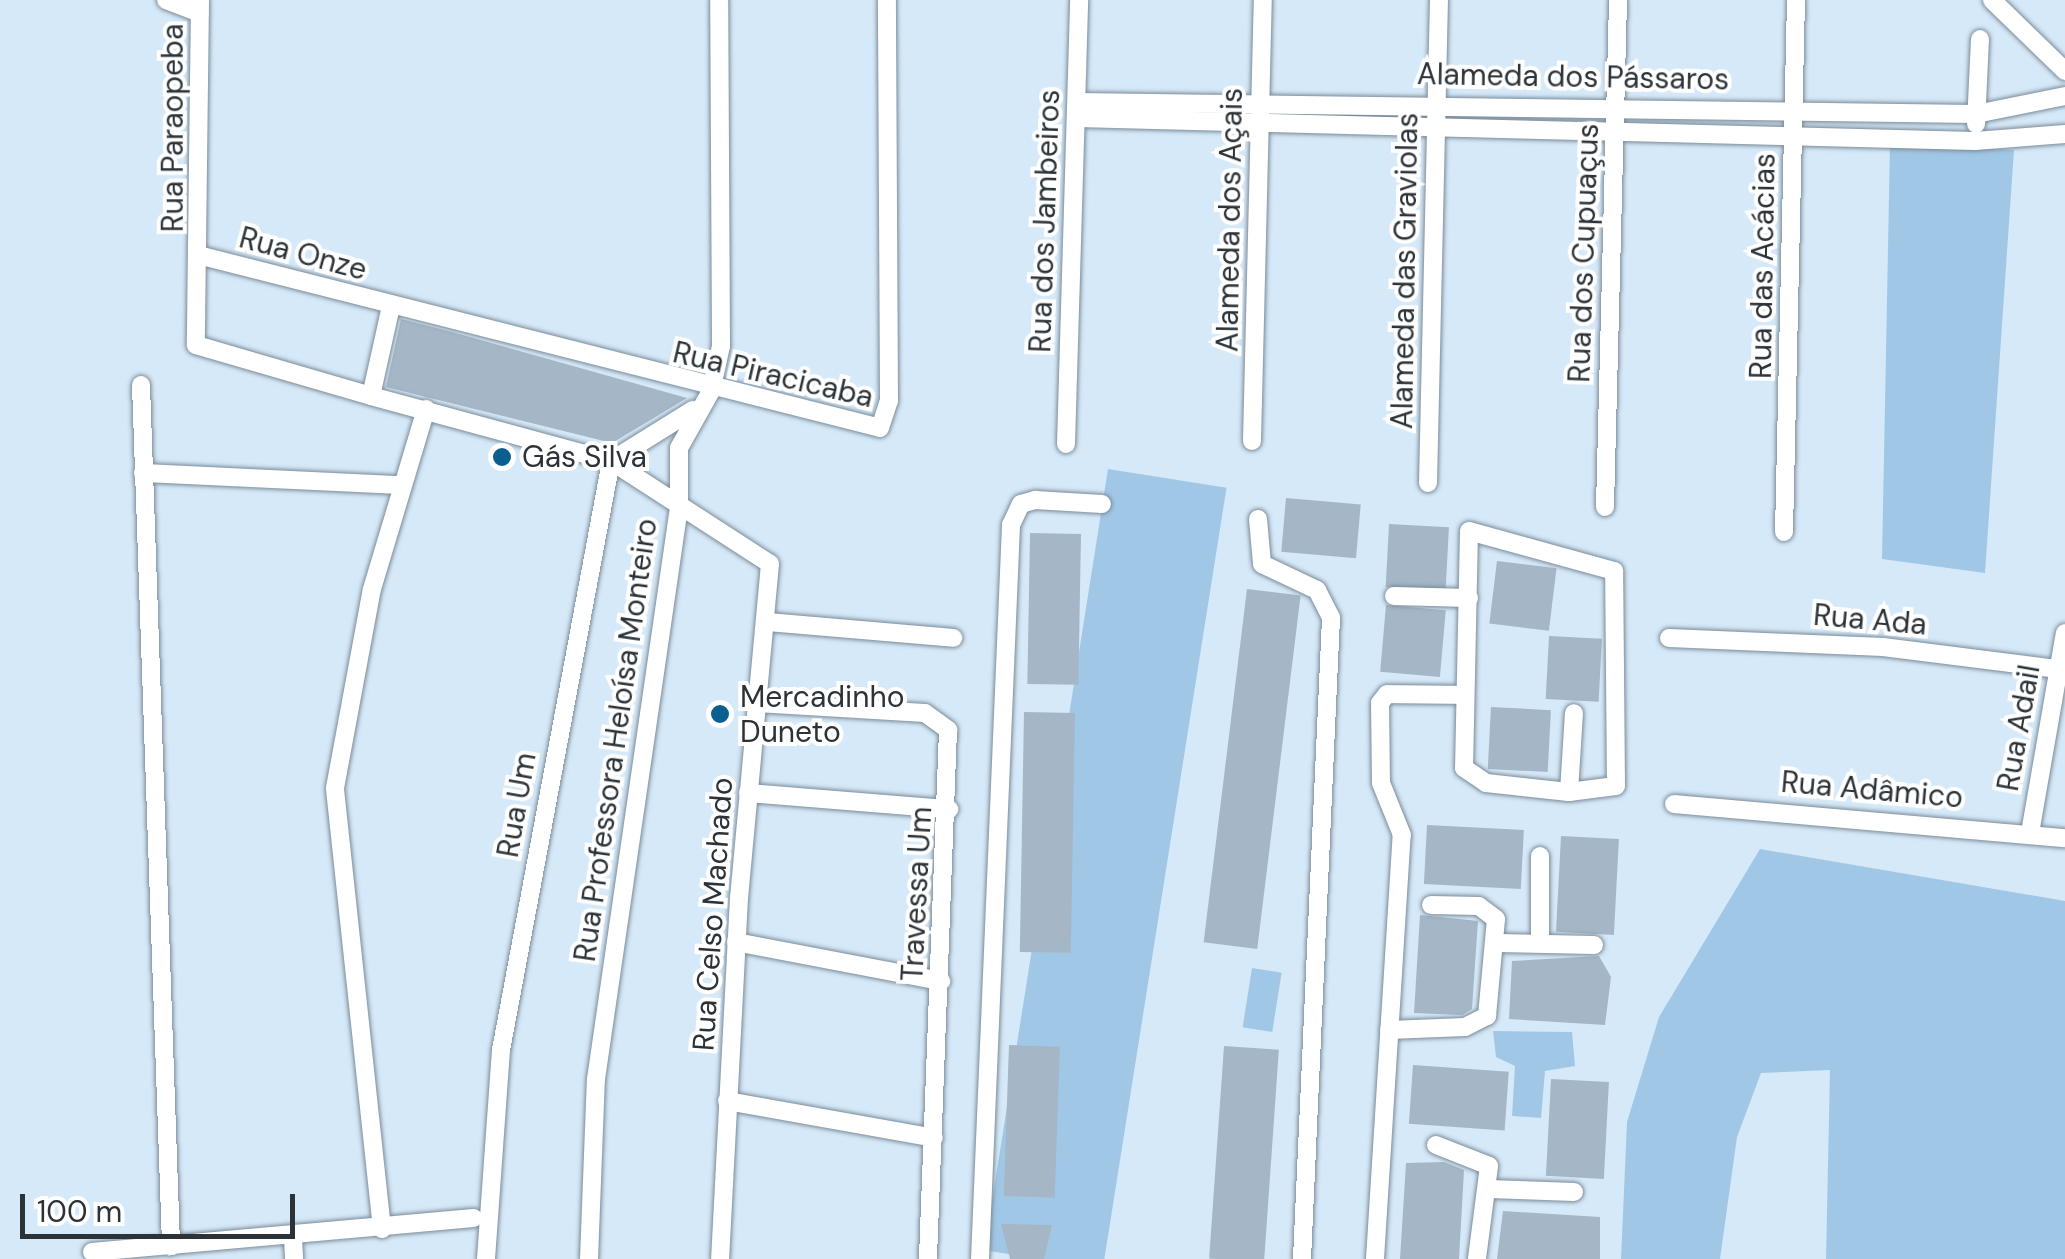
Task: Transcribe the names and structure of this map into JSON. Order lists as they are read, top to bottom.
{
  "streets": {
    "street": [
      "Alameda dos Pássaros",
      "Rua Paraopeba",
      "Alameda dos Açais",
      "Rua dos Jambeiros",
      "Rua dos Cupuaçus",
      "Rua Onze",
      "Rua das Acácias",
      "Alameda das Graviolas",
      "Rua Piracicaba",
      "Rua Ada",
      "Rua Adail",
      "Rua Professora Heloísa Monteiro",
      "Rua Adâmico",
      "Rua Um",
      "Travessa Um",
      "Rua Celso Machado"
    ]
  },
  "crossings": [
    ["Alameda dos Pássaros", "Alameda dos Açais"],
    ["Alameda dos Pássaros", "Rua dos Jambeiros"],
    ["Alameda dos Pássaros", "Rua dos Cupuaçus"],
    ["Alameda dos Pássaros", "Rua das Acácias"],
    ["Alameda dos Pássaros", "Alameda das Graviolas"],
    ["Rua Paraopeba", "Rua Onze"],
    ["Rua Onze", "Rua Piracicaba"],
    ["Rua Piracicaba", "Rua Professora Heloísa Monteiro"],
    ["Rua Ada", "Rua Adail"],
    ["Rua Adail", "Rua Adâmico"],
    ["Rua Professora Heloísa Monteiro", "Rua Celso Machado"],
    ["Travessa Um", "Rua Celso Machado"]
  ],
  "places": ["Gás Silva", "Mercadinho Duneto"],
  "scale_bar": "100 m"
}
